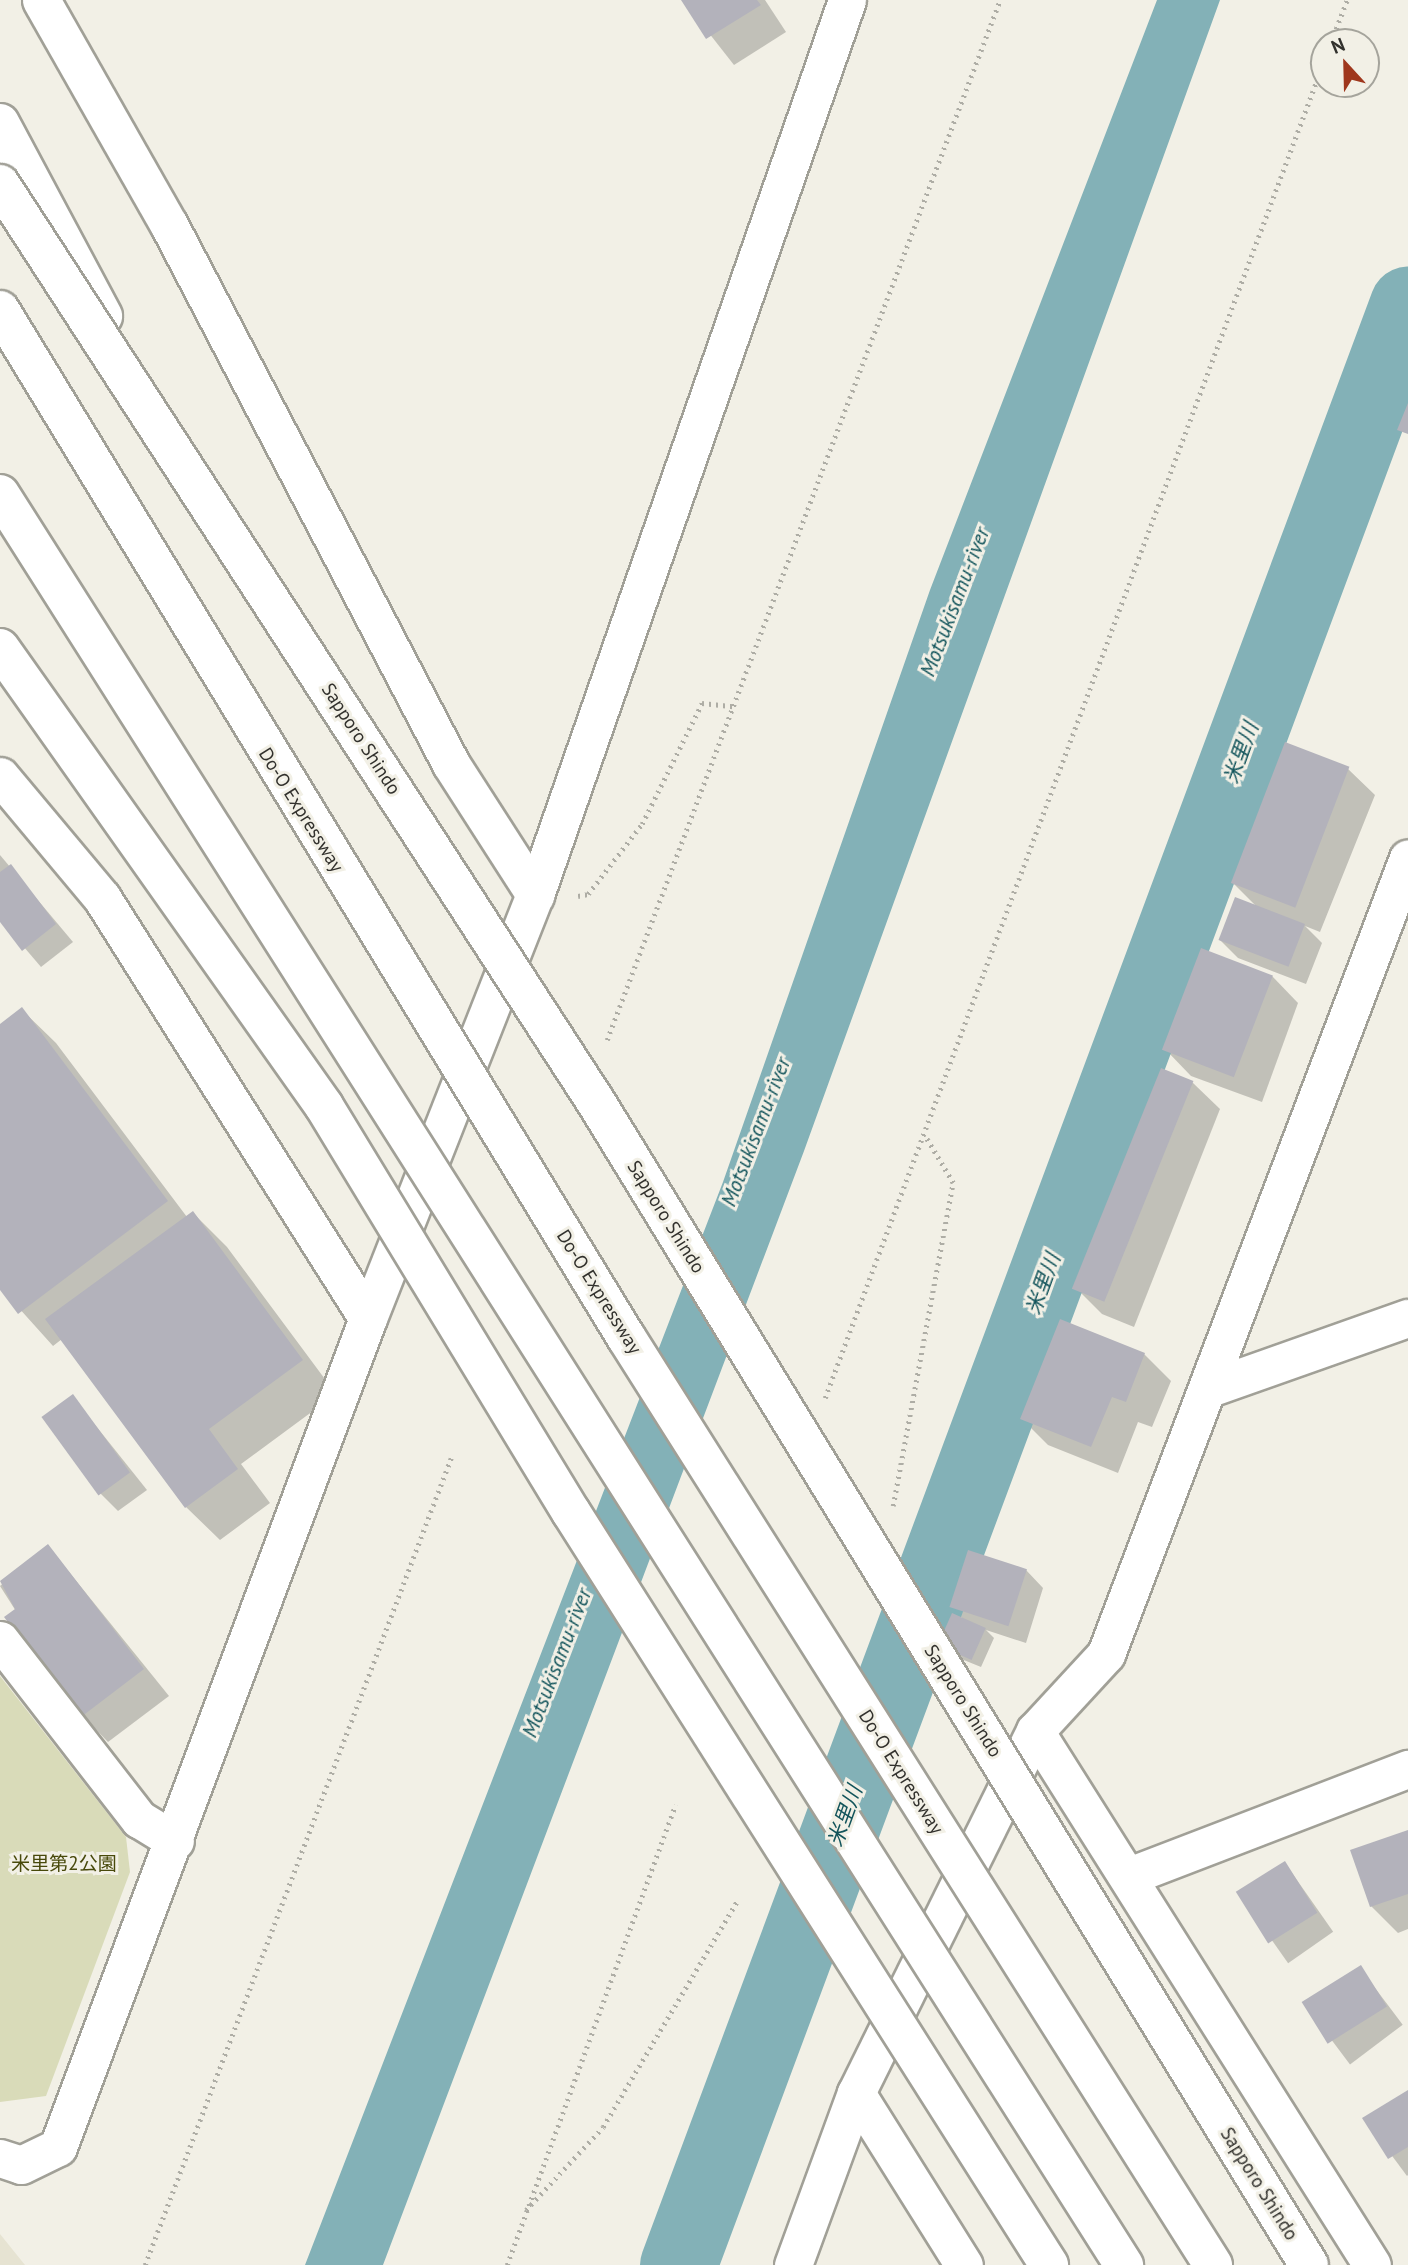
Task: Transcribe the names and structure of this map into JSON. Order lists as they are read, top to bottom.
{
  "streets": {
    "highway": ["Sapporo Shindo", "Do-O Expressway"]
  },
  "water": ["Motsukisamu-river", "米里川"],
  "parks": ["米里第2公園"],
  "north": "top"
}
